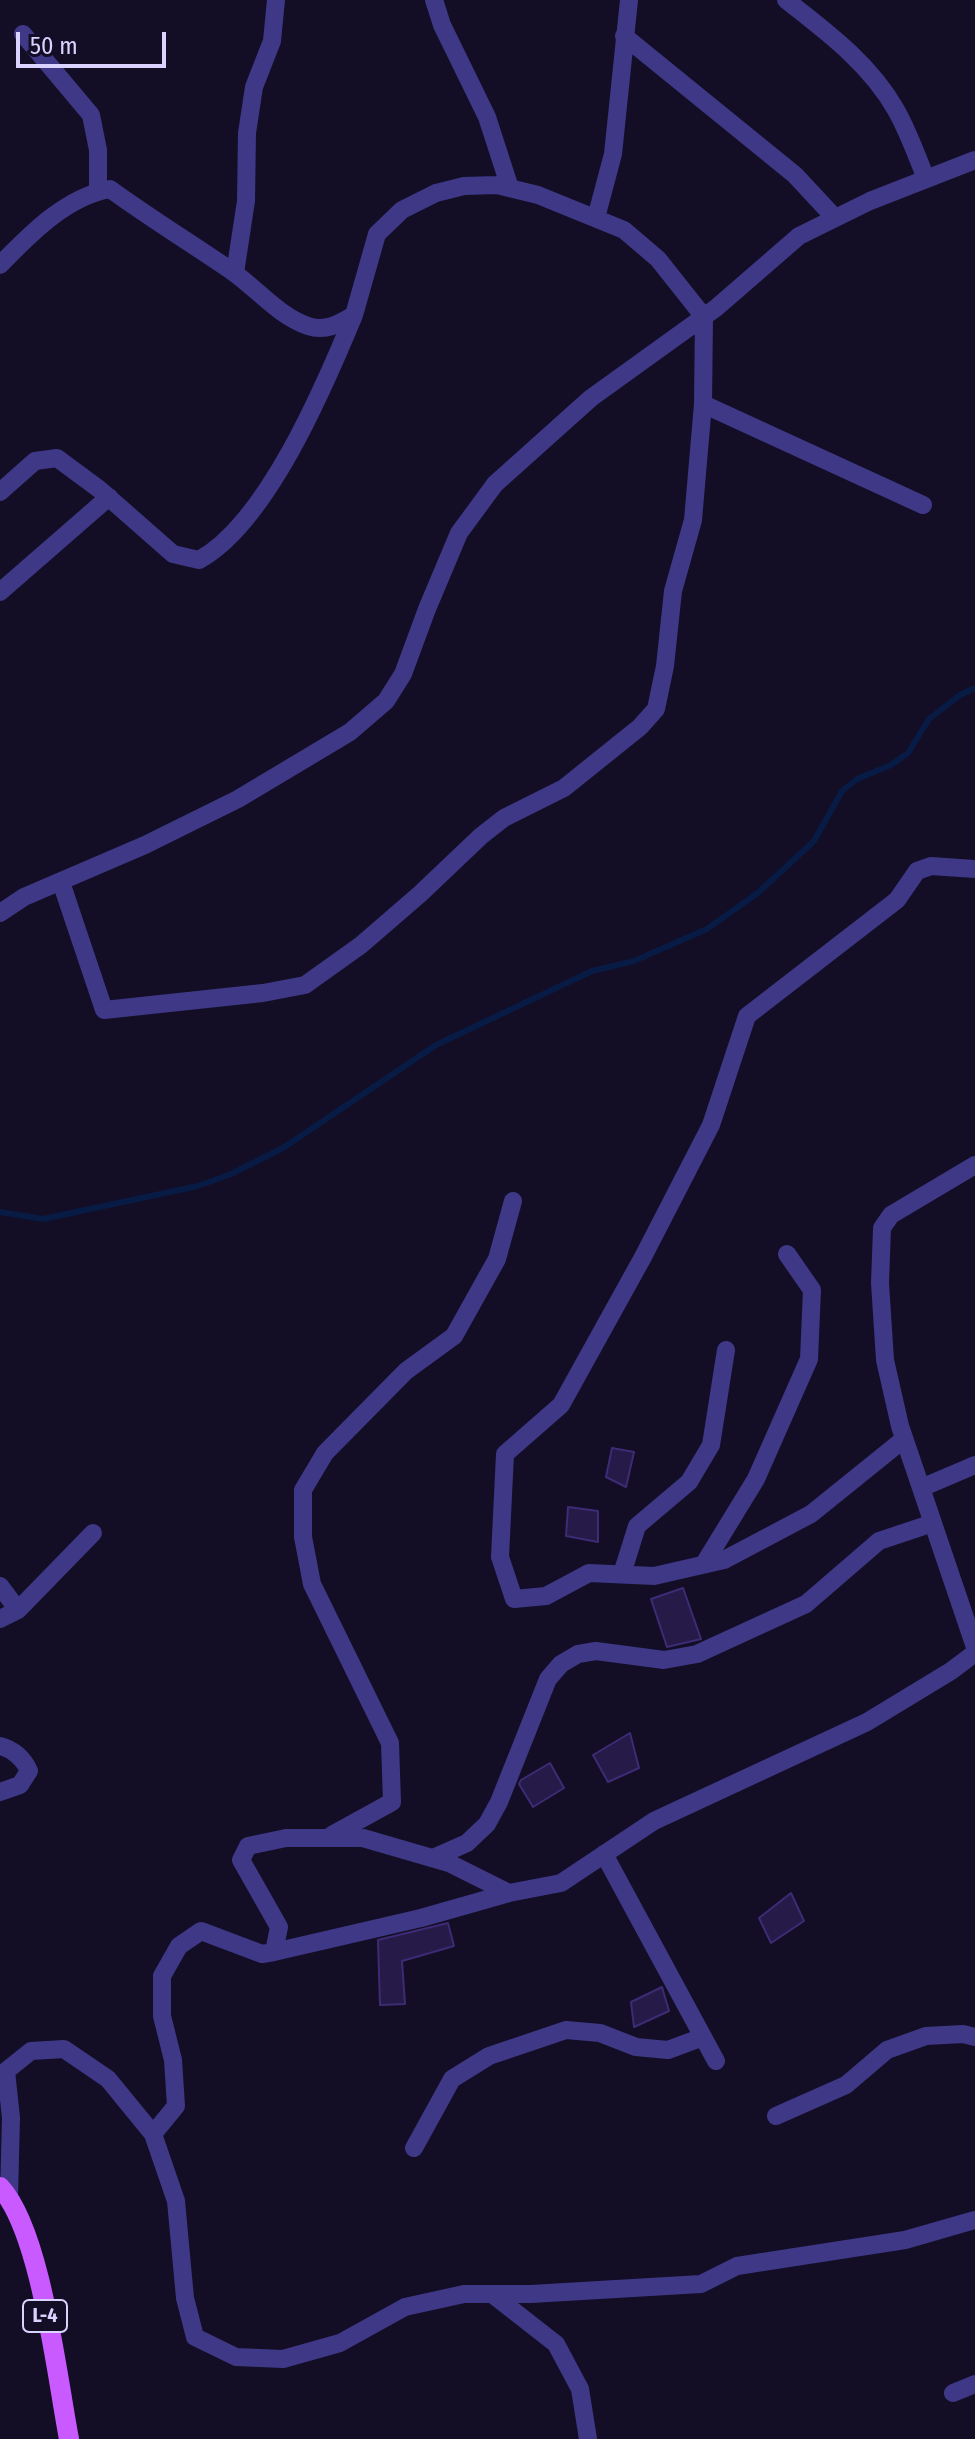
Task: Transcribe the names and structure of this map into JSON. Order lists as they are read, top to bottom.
{
  "streets": {
    "main road": ["L-4"]
  },
  "scale_bar": "50 m"
}
